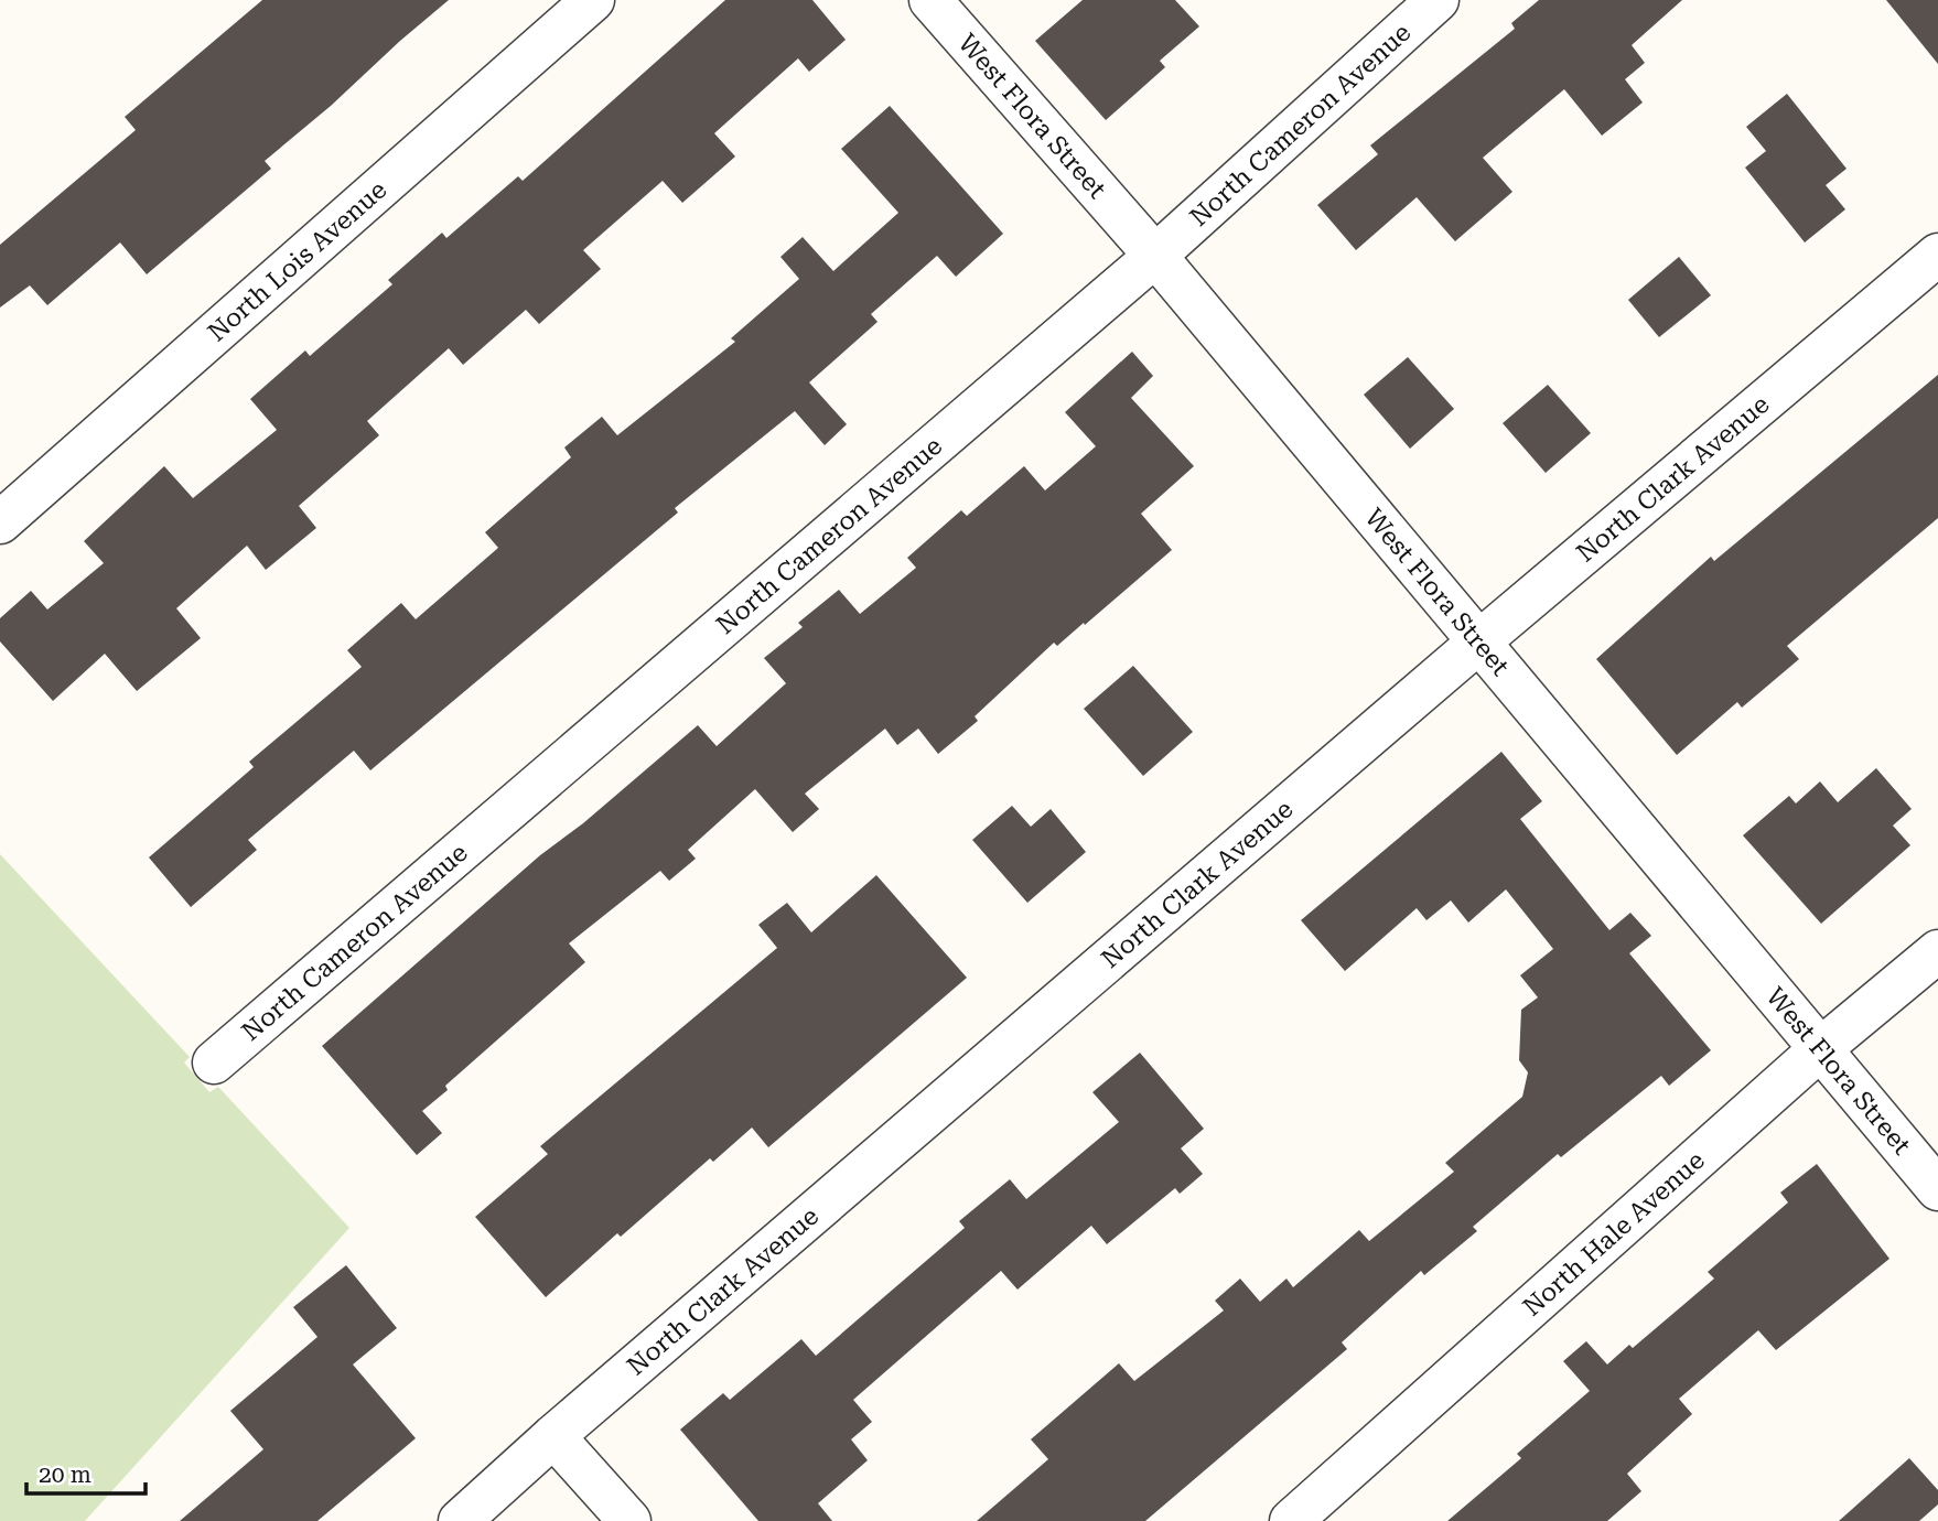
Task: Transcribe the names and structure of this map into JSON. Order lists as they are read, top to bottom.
{
  "streets": {
    "street": [
      "West Flora Street",
      "North Cameron Avenue",
      "North Lois Avenue",
      "North Clark Avenue",
      "North Hale Avenue"
    ]
  },
  "crossings": [
    ["West Flora Street", "North Cameron Avenue"],
    ["West Flora Street", "North Clark Avenue"],
    ["West Flora Street", "North Hale Avenue"]
  ],
  "scale_bar": "20 m"
}
